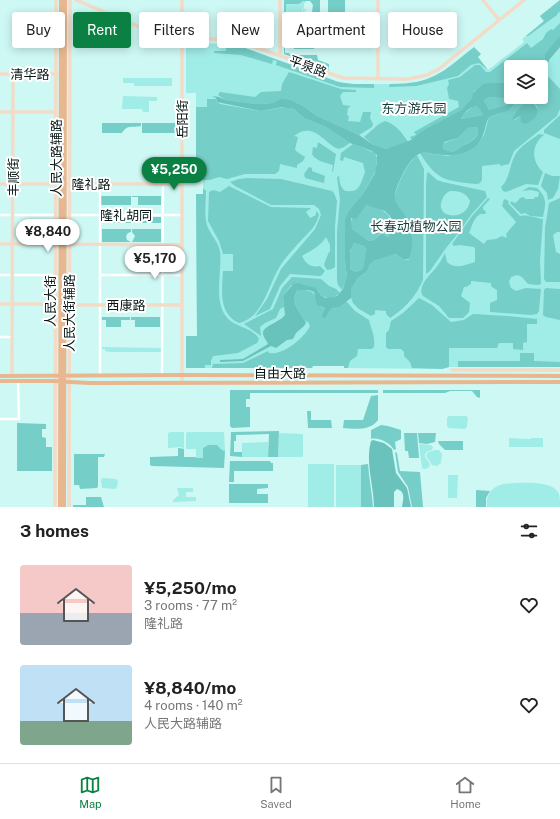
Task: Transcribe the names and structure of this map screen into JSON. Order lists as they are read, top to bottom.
{
  "streets": {
    "main road": ["人民大街", "自由大路"],
    "street": [
      "平泉路",
      "清华路",
      "岳阳街",
      "人民大路辅路",
      "丰顺街",
      "隆礼路",
      "隆礼胡同",
      "西康路",
      "人民大街辅路"
    ]
  },
  "crossings": [
    ["清华路", "人民大路辅路"],
    ["清华路", "丰顺街"],
    ["清华路", "人民大街"],
    ["岳阳街", "隆礼路"],
    ["岳阳街", "隆礼胡同"],
    ["岳阳街", "西康路"],
    ["岳阳街", "自由大路"],
    ["人民大路辅路", "隆礼路"],
    ["人民大路辅路", "人民大街"],
    ["人民大路辅路", "人民大街辅路"],
    ["人民大路辅路", "自由大路"],
    ["丰顺街", "隆礼路"],
    ["丰顺街", "自由大路"],
    ["隆礼路", "人民大街"],
    ["隆礼路", "人民大街辅路"],
    ["隆礼胡同", "人民大街辅路"],
    ["人民大街", "人民大街辅路"],
    ["人民大街", "自由大路"],
    ["西康路", "人民大街辅路"],
    ["人民大街辅路", "自由大路"]
  ],
  "parks": ["东方游乐园", "长春动植物公园"],
  "page": {
    "chip": [
      "Buy",
      "Rent",
      "Filters",
      "New",
      "Apartment",
      "House"
    ],
    "price": ["¥5,250", "¥8,840", "¥5,170"],
    "heading": "3 homes",
    "list": [
      {
        "name": "¥5,250/mo",
        "note": "3 rooms · 77 m² · 隆礼路"
      },
      {
        "name": "¥8,840/mo",
        "note": "4 rooms · 140 m² · 人民大路辅路"
      }
    ],
    "tabs": ["Map", "Saved", "Home"]
  }
}
